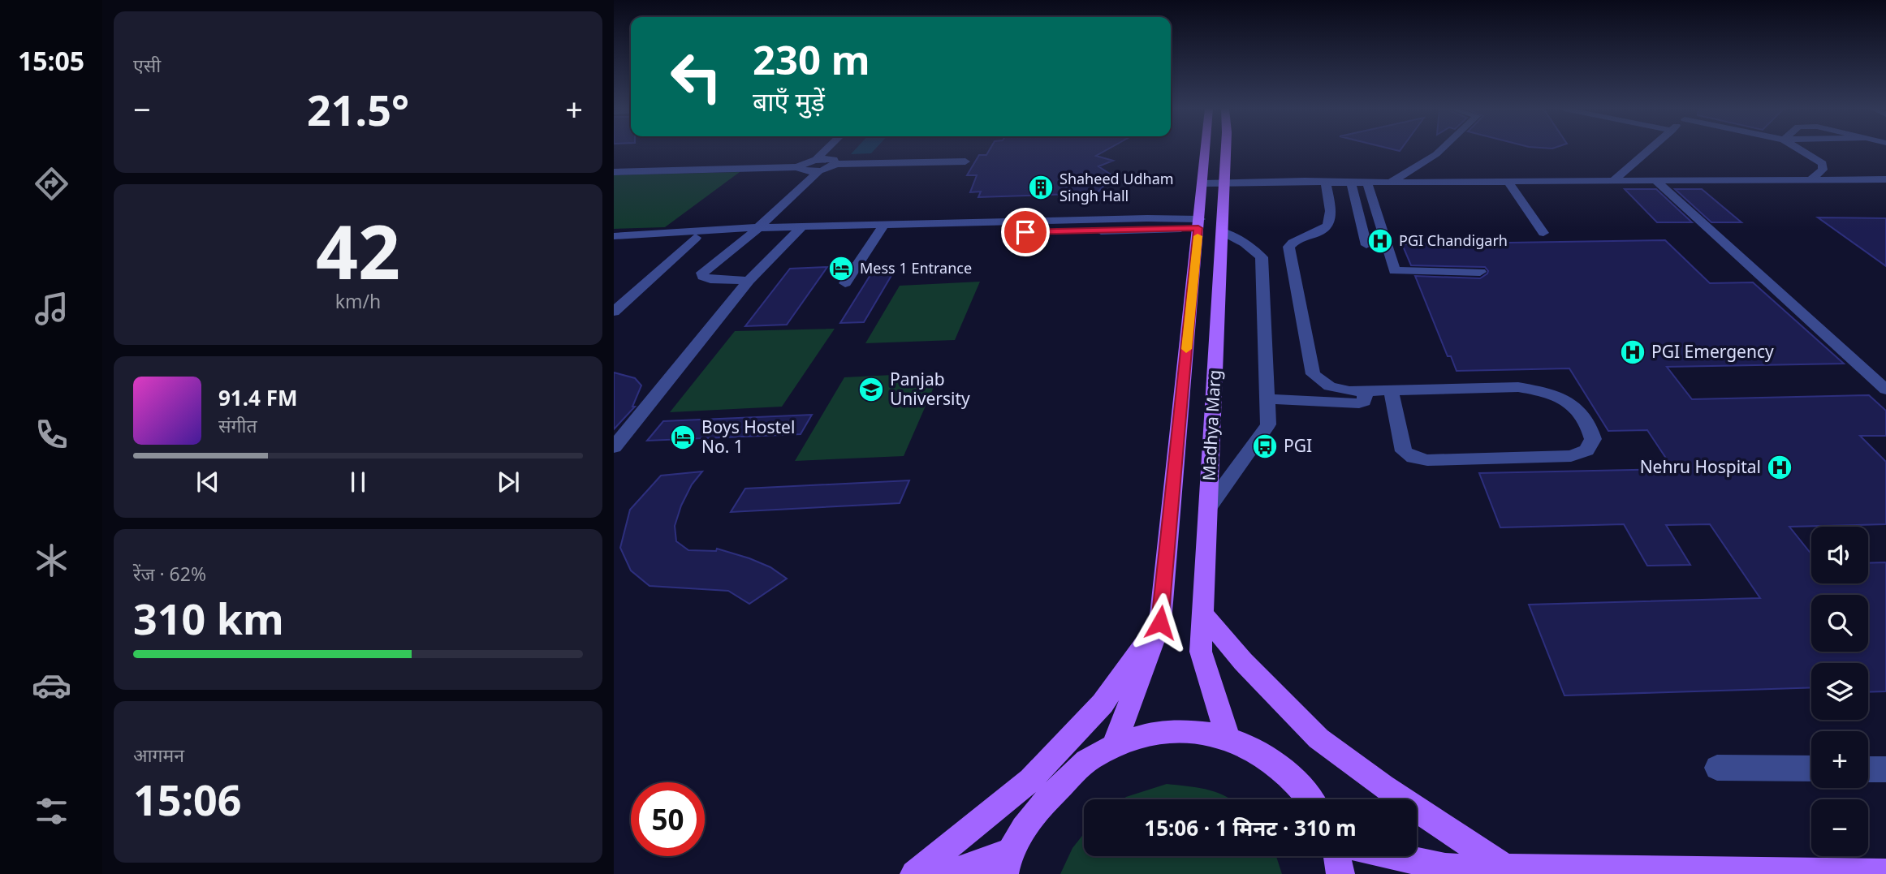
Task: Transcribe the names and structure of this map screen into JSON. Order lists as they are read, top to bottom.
{
  "streets": {
    "main road": ["Madhya Marg"]
  },
  "places": {
    "building": ["Shaheed Udham Singh Hall"],
    "hospital": ["PGI Chandigarh", "PGI Emergency", "Nehru Hospital"],
    "hotel": ["Mess 1 Entrance", "Boys Hostel No. 1"],
    "school or university": ["Panjab University"],
    "bus stop": ["PGI"]
  },
  "page": {
    "tabs": "15:05",
    "tile": [
      "एसी",
      ["42", "km/h"],
      ["रेंज · 62%", "310 km"],
      ["आगमन", "15:06"]
    ],
    "turn": ["230 m", "बाएँ मुड़ें"],
    "heat": ["−", "21.5°", "+"],
    "song": ["91.4 FM", "संगीत"],
    "map_buttons": ["+", "−"],
    "limit": "50",
    "trip": "15:06 · 1 मिनट · 310 m"
  }
}
